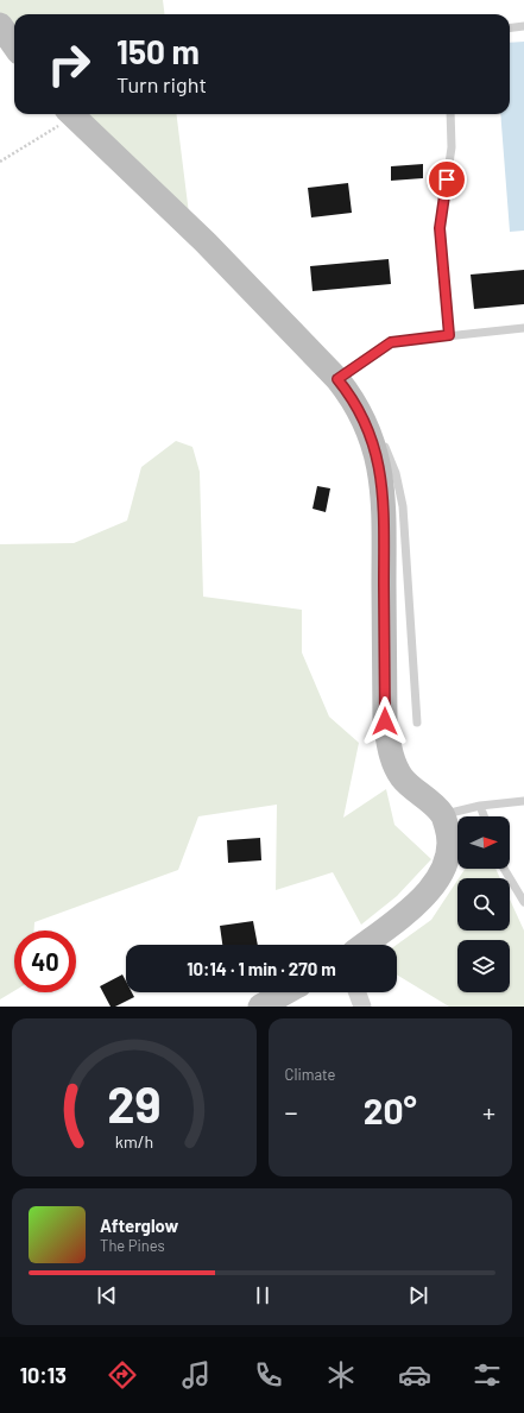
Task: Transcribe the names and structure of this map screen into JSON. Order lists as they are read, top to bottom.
{
  "north": "right",
  "page": {
    "turn": ["150 m", "Turn right"],
    "limit": "40",
    "trip": "10:14 · 1 min · 270 m",
    "tile": "Climate",
    "heat": ["−", "20°", "+"],
    "song": ["Afterglow", "The Pines"],
    "tabs": "10:13",
    "gauge": ["29", "km/h"]
  }
}
